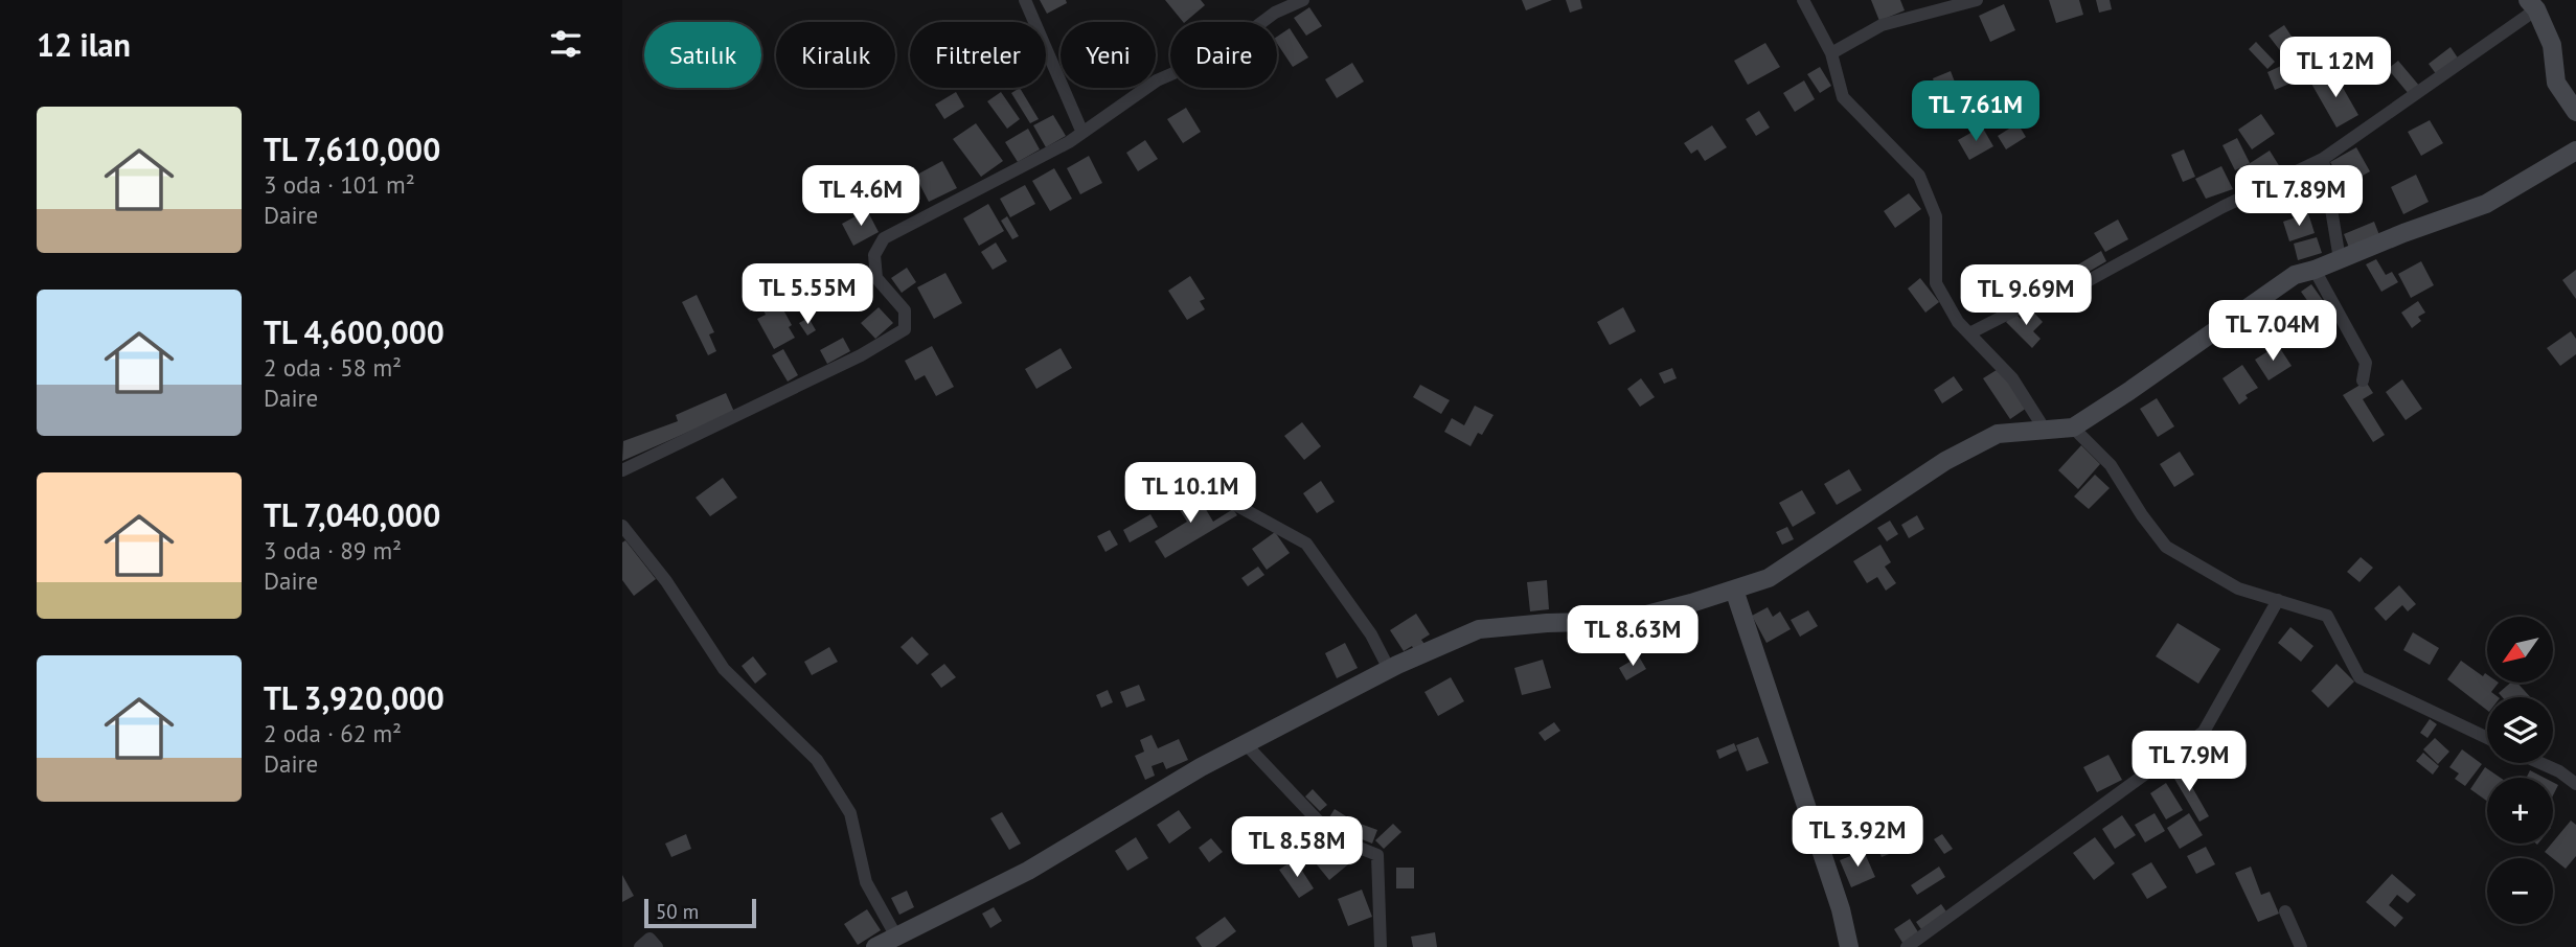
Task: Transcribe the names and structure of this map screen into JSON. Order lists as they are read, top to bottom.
{
  "scale_bar": "50 m",
  "north": "bottom left",
  "page": {
    "heading": "12 ilan",
    "chip": [
      "Satılık",
      "Kiralık",
      "Filtreler",
      "Yeni",
      "Daire"
    ],
    "price": [
      "TL 12M",
      "TL 7.61M",
      "TL 4.6M",
      "TL 7.89M",
      "TL 5.55M",
      "TL 9.69M",
      "TL 7.04M",
      "TL 10.1M",
      "TL 8.63M",
      "TL 7.9M",
      "TL 3.92M",
      "TL 8.58M"
    ],
    "list": [
      {
        "name": "TL 7,610,000",
        "note": "3 oda · 101 m² · Daire"
      },
      {
        "name": "TL 4,600,000",
        "note": "2 oda · 58 m² · Daire"
      },
      {
        "name": "TL 7,040,000",
        "note": "3 oda · 89 m² · Daire"
      },
      {
        "name": "TL 3,920,000",
        "note": "2 oda · 62 m² · Daire"
      }
    ],
    "map_buttons": ["+", "−"],
    "scale": "50 m"
  }
}
